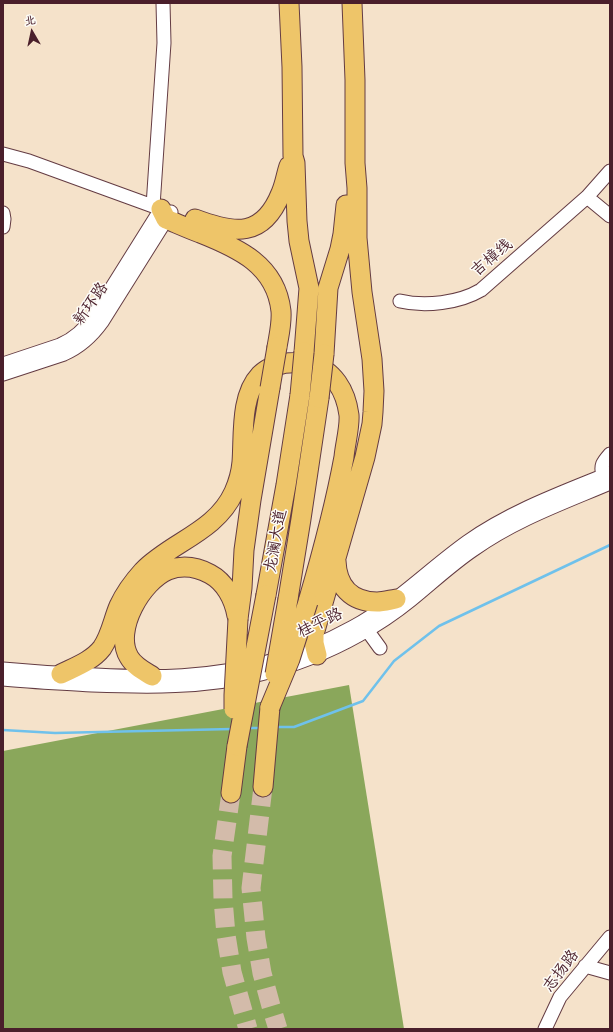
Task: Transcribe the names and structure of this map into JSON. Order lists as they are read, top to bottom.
{
  "streets": {
    "highway": ["龙澜大道"],
    "street": [
      "吉樟线",
      "新环路",
      "桂平路",
      "志扬路"
    ]
  },
  "north": "top"
}
